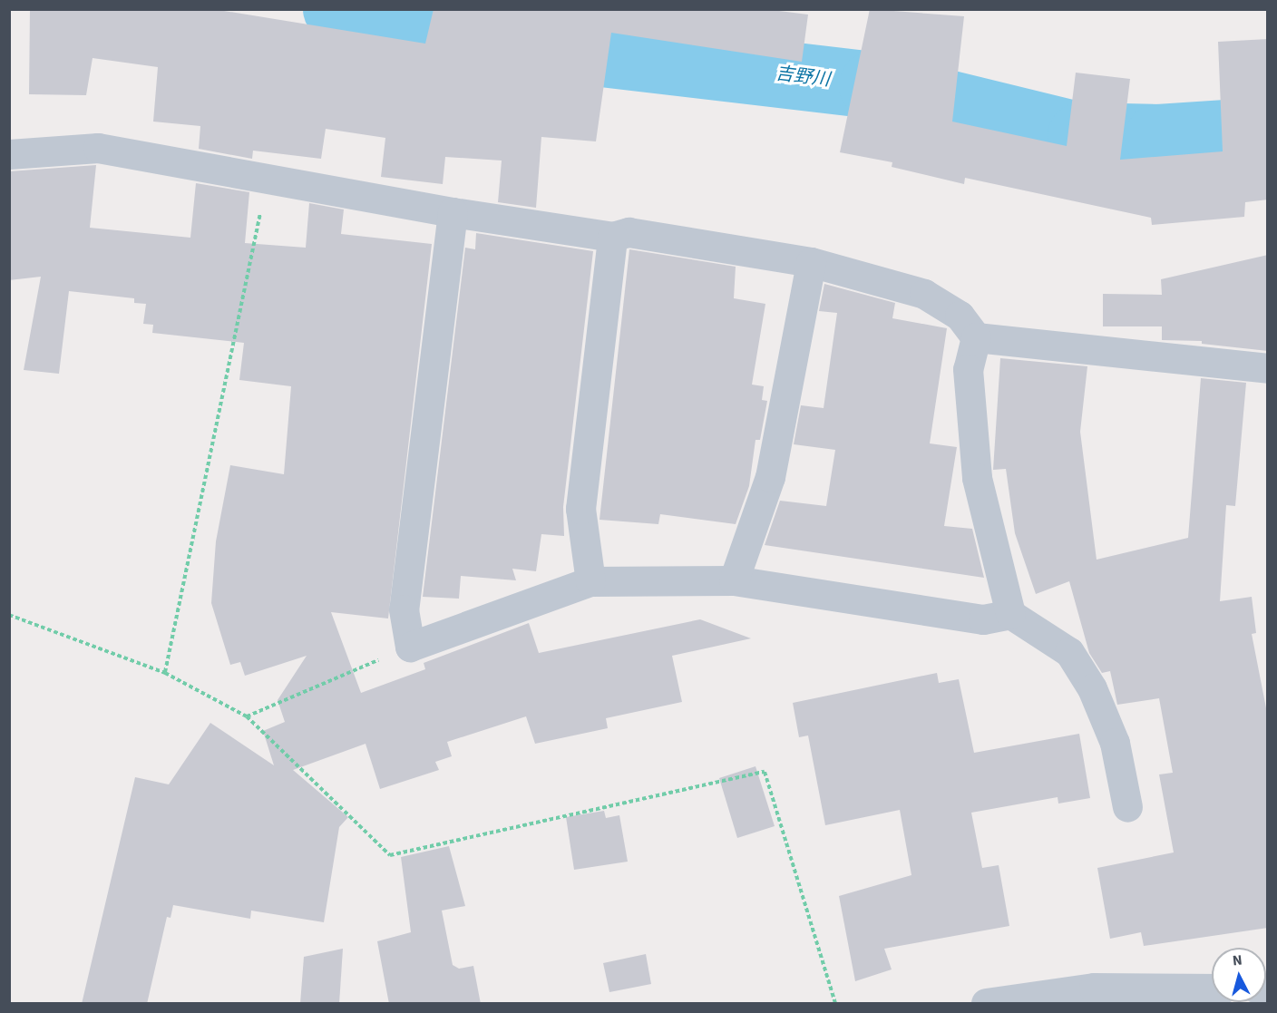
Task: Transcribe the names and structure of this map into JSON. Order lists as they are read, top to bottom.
{
  "water": ["吉野川"],
  "north": "top"
}
